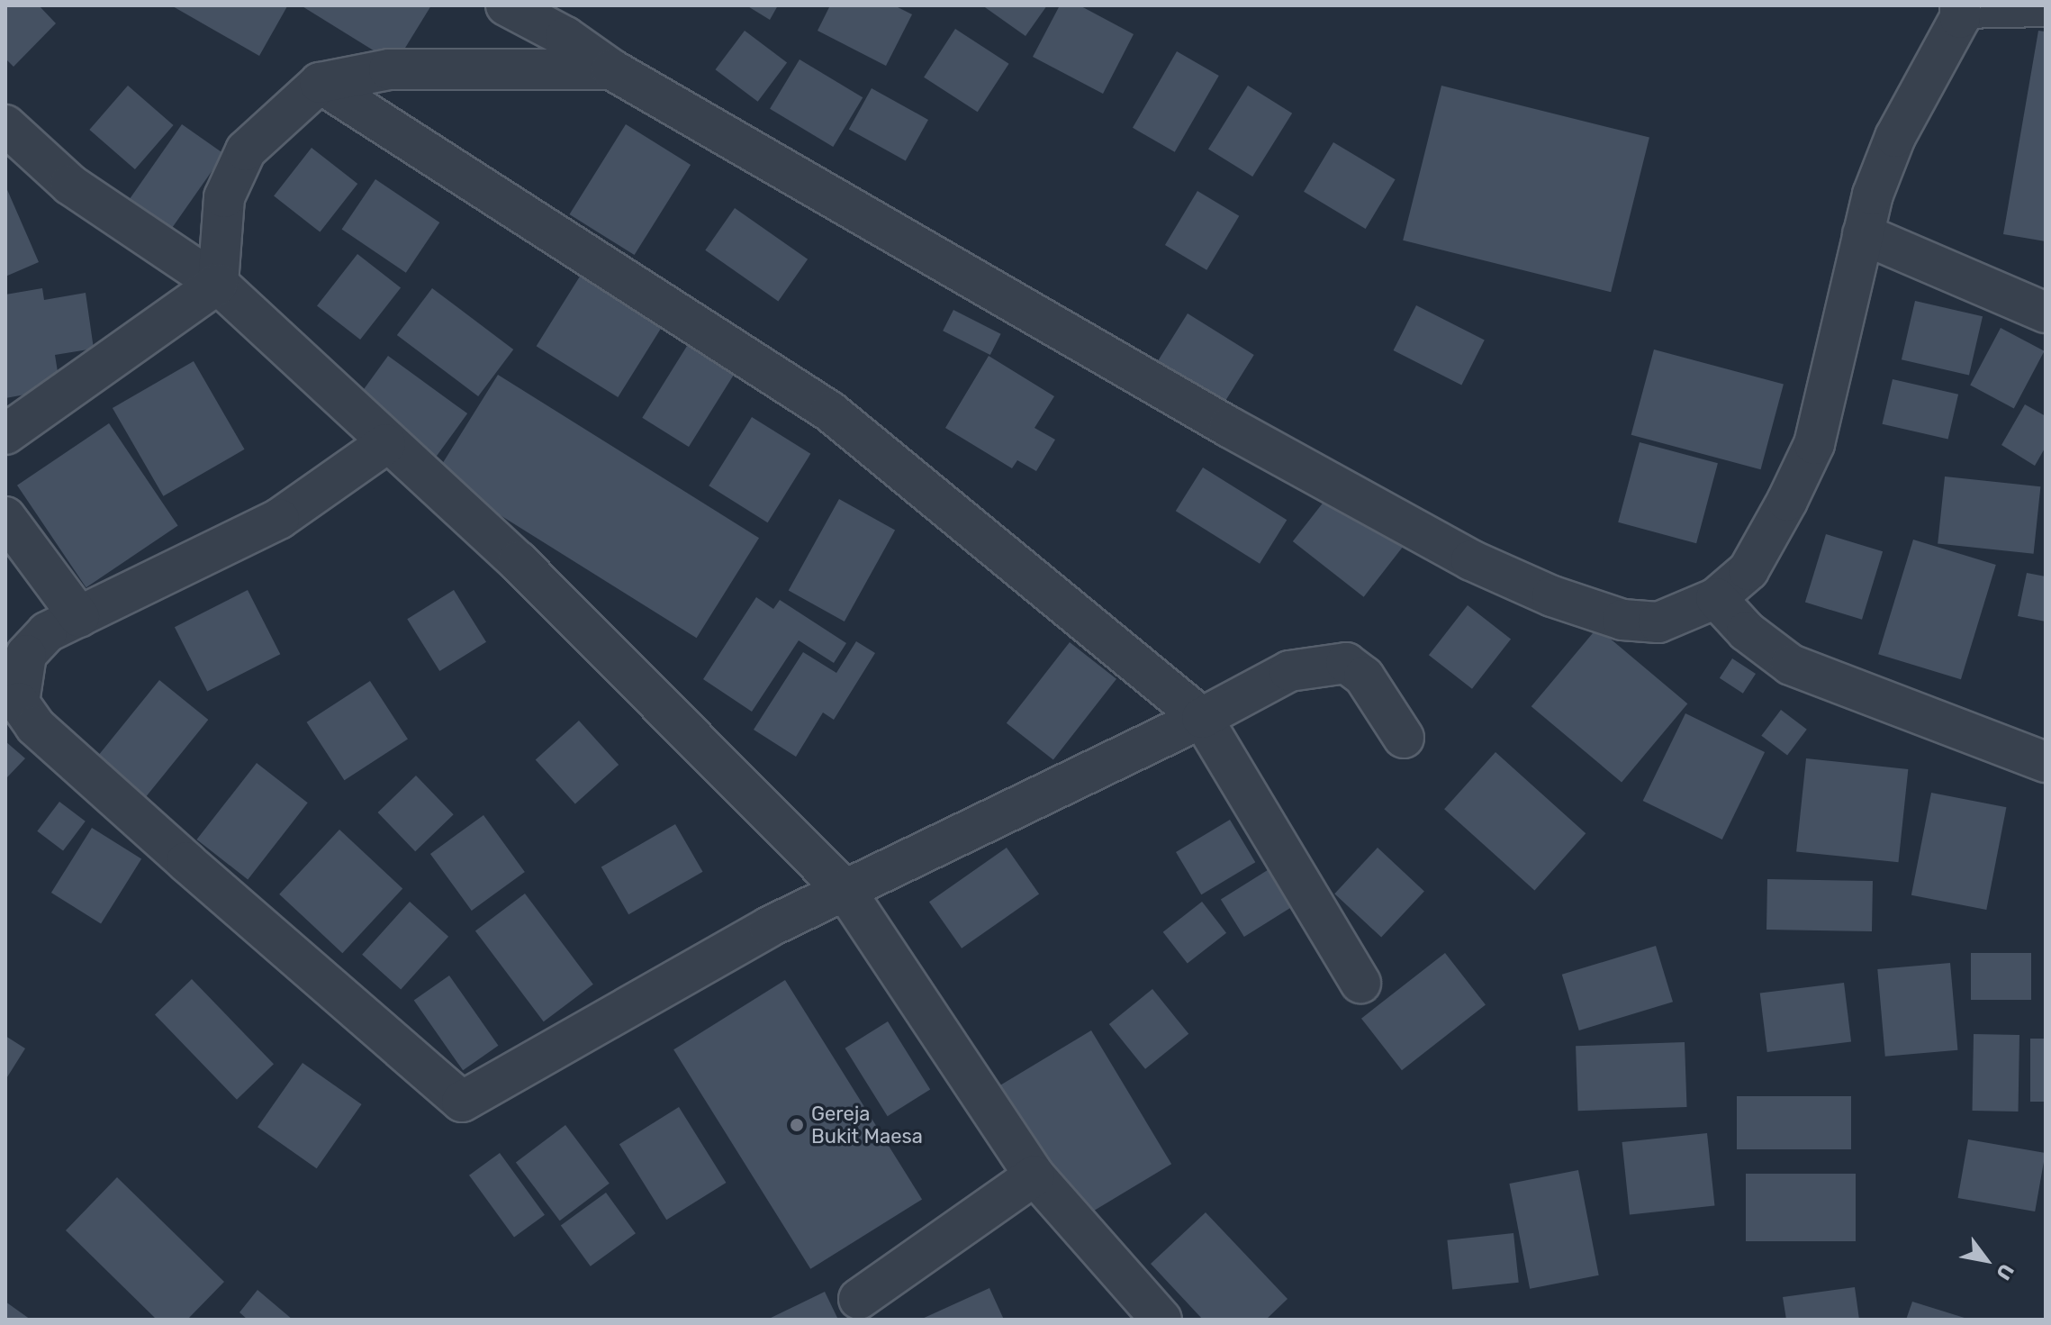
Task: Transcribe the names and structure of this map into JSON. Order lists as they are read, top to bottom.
{
  "places": ["Gereja Bukit Maesa"],
  "north": "bottom right"
}
